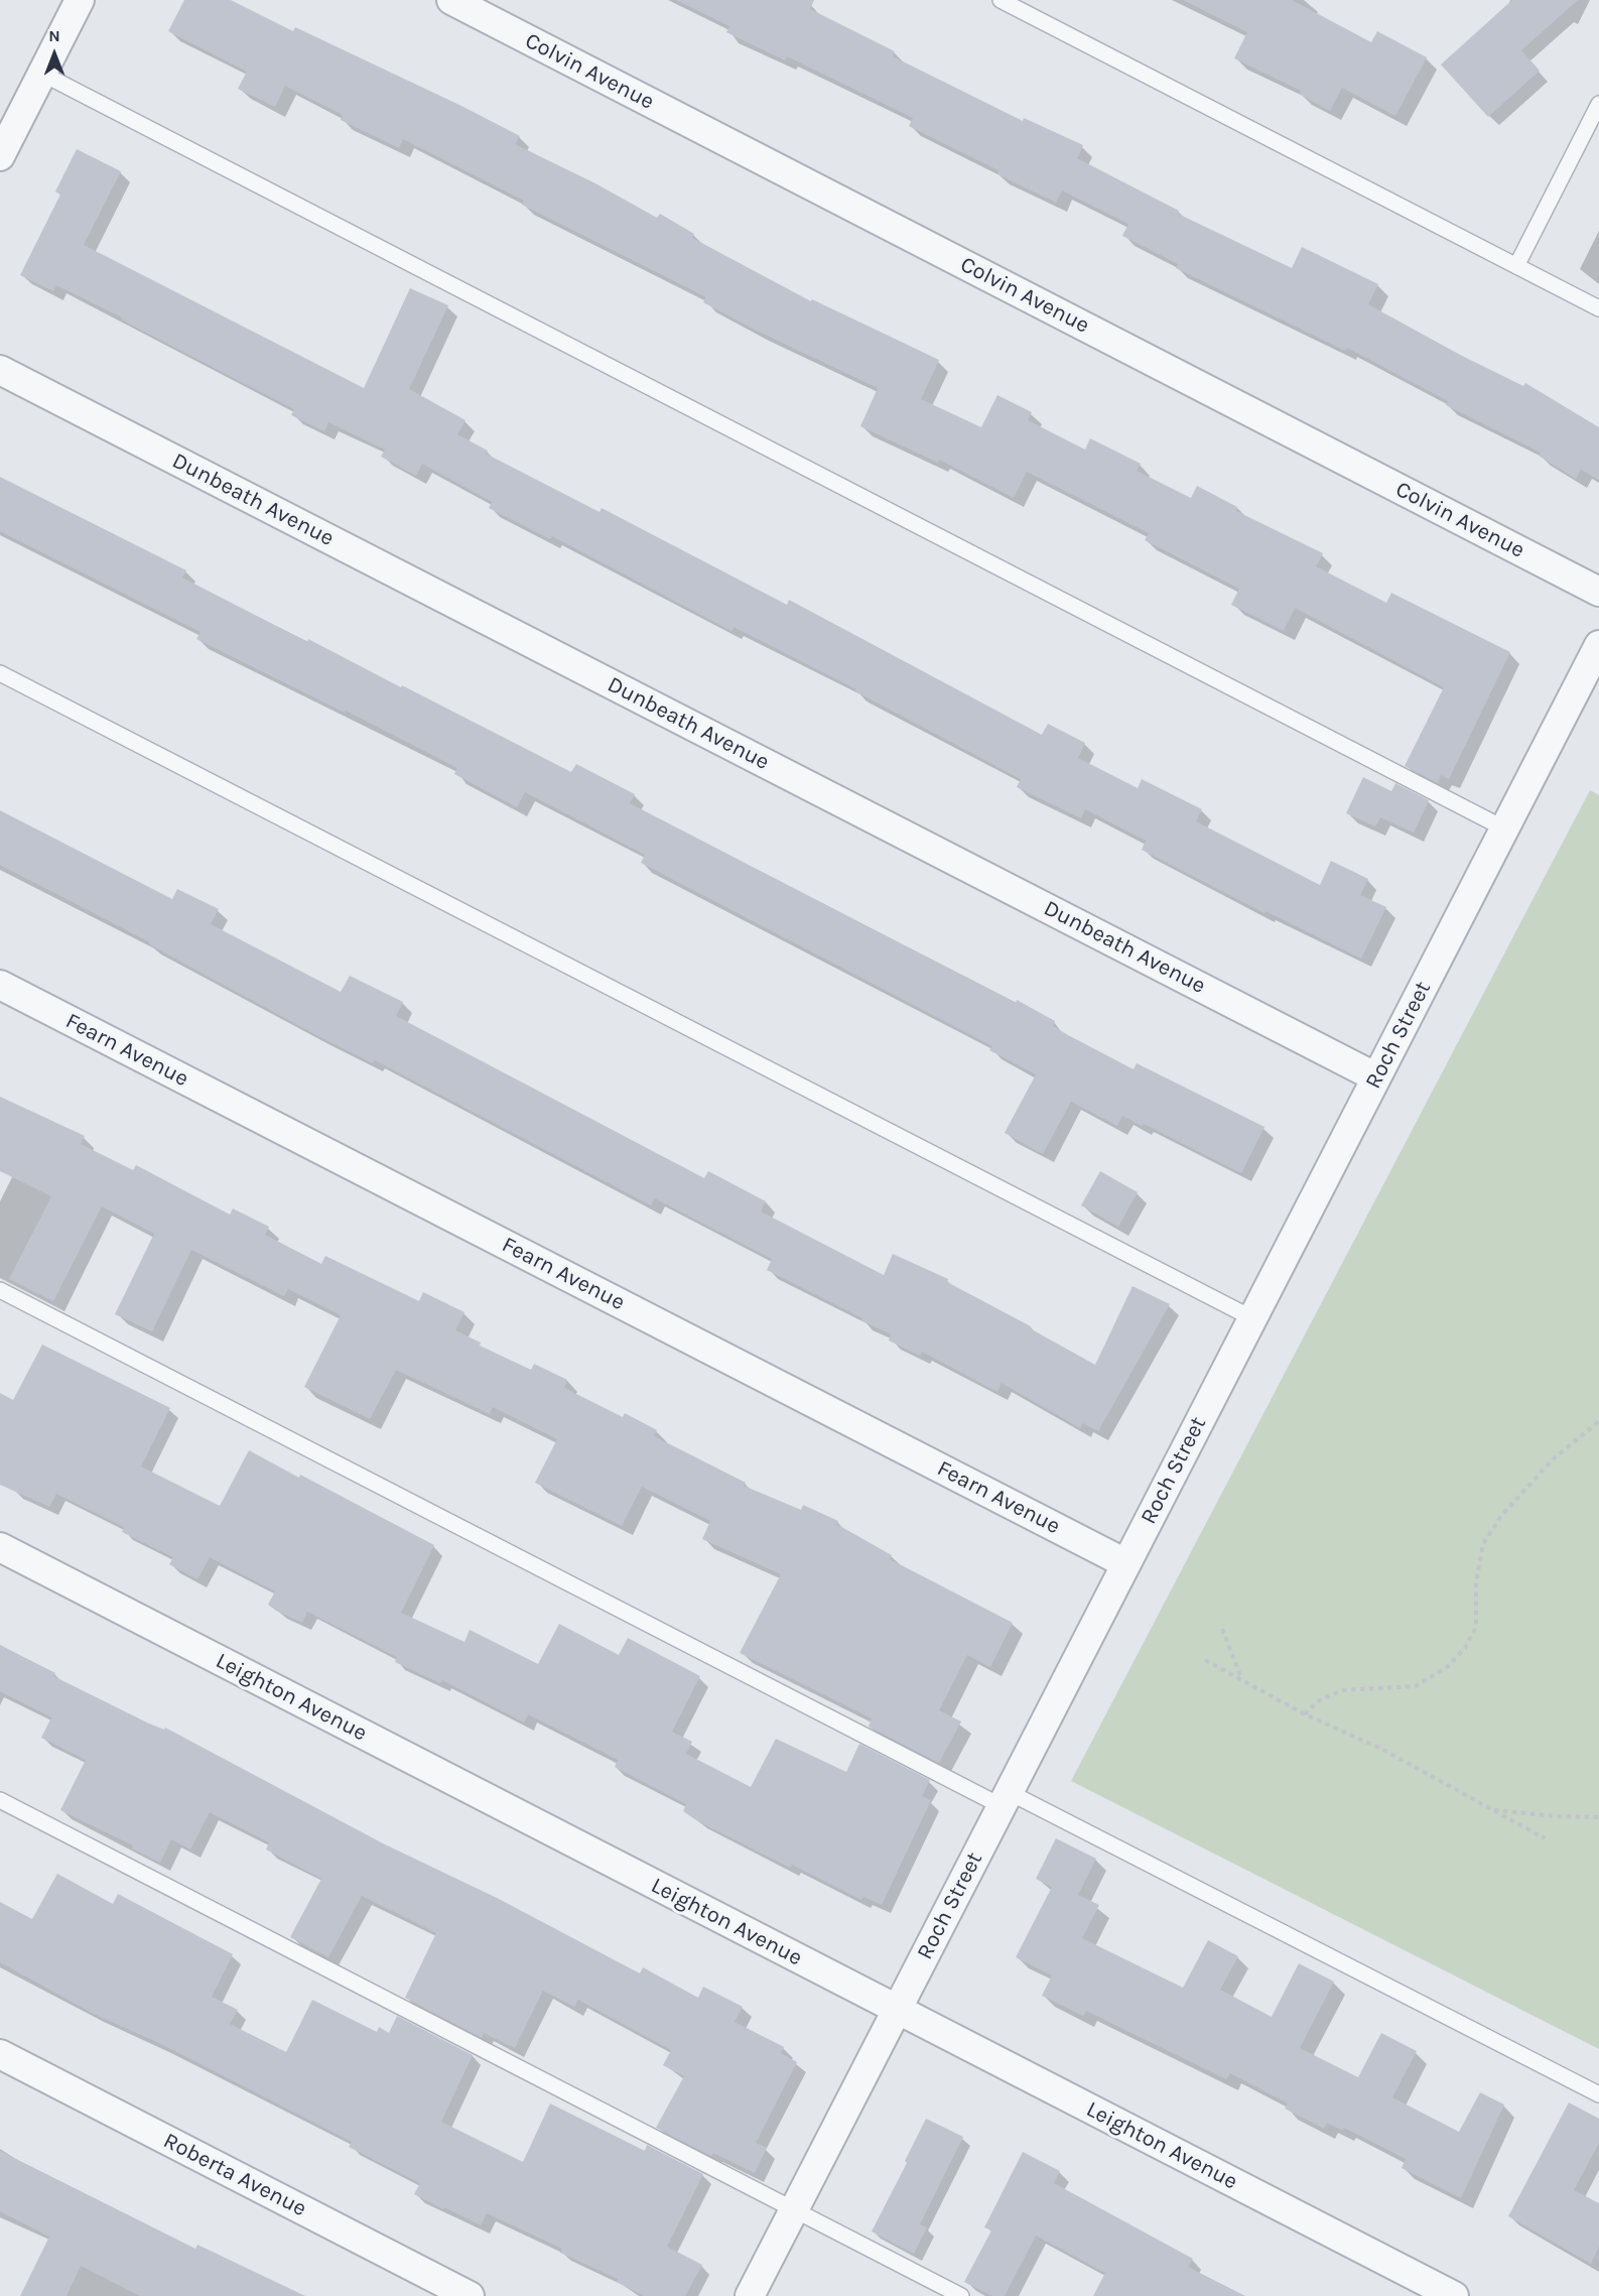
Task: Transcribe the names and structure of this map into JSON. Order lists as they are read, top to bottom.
{
  "streets": {
    "street": [
      "Colvin Avenue",
      "Dunbeath Avenue",
      "Roch Street",
      "Fearn Avenue",
      "Leighton Avenue",
      "Roberta Avenue"
    ]
  },
  "crossings": [
    ["Dunbeath Avenue", "Roch Street"],
    ["Roch Street", "Fearn Avenue"],
    ["Roch Street", "Leighton Avenue"]
  ],
  "north": "top"
}
